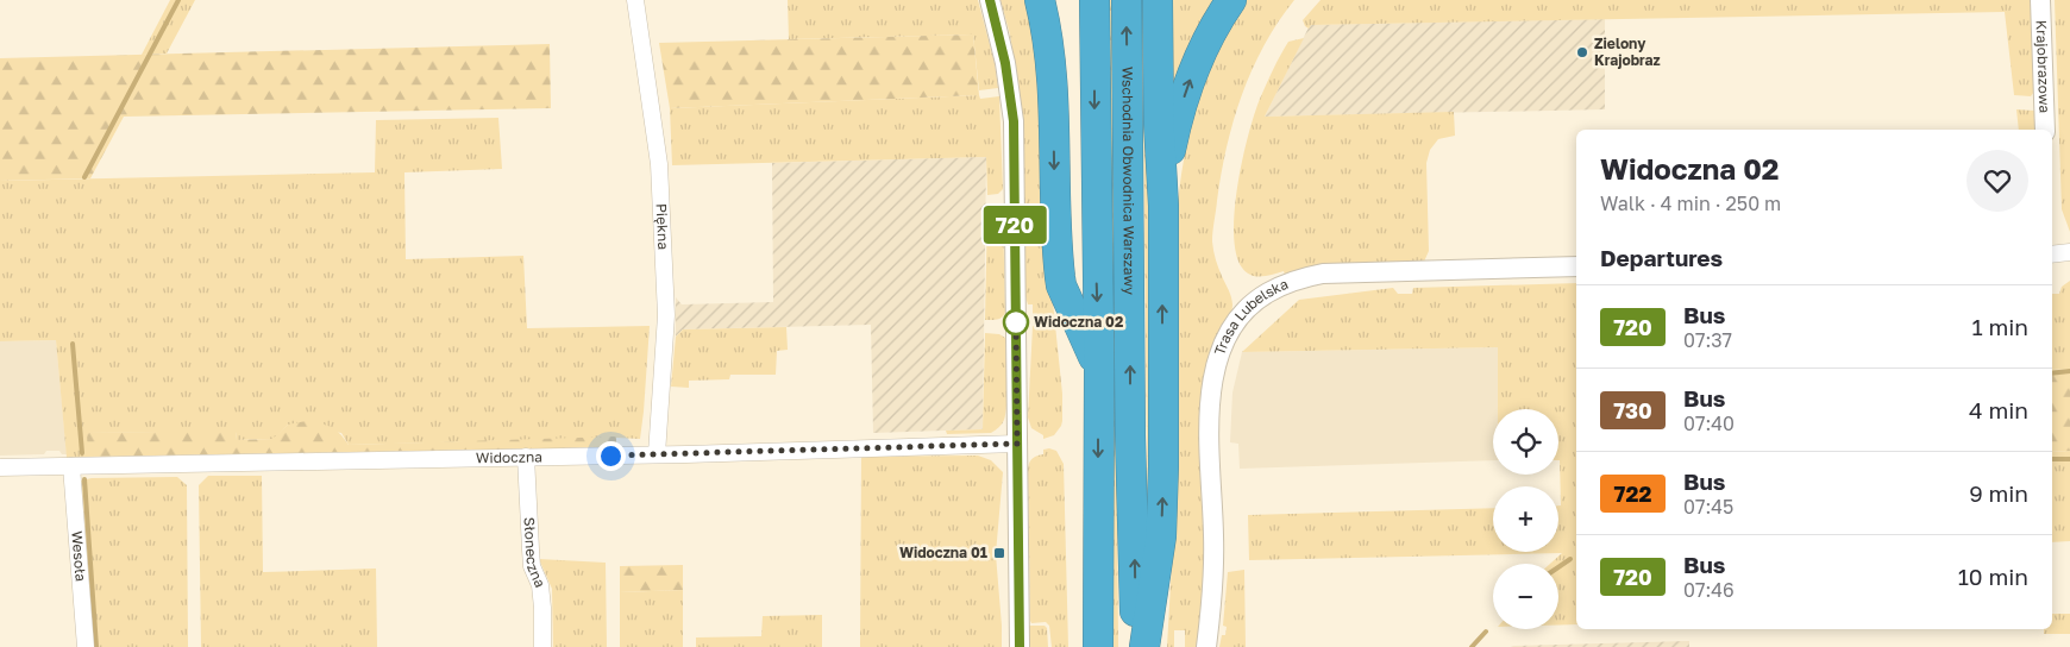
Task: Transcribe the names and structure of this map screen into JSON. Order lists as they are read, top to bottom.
{
  "streets": {
    "highway": ["Wschodnia Obwodnica Warszawy"],
    "street": [
      "Krajobrazowa",
      "Piękna",
      "Trasa Lubelska",
      "Widoczna",
      "Słoneczna",
      "Wesoła"
    ]
  },
  "crossings": [
    ["Piękna", "Widoczna"],
    ["Widoczna", "Słoneczna"],
    ["Widoczna", "Wesoła"]
  ],
  "places": {
    "other": ["Zielony Krajobraz", "Widoczna 02"],
    "transit": ["Widoczna 01"]
  },
  "lines": ["bus line 720"],
  "page": {
    "on_map": "720",
    "heading": [
      ["Widoczna 02", "Walk · 4 min · 250 m"],
      "Departures"
    ],
    "list": [
      {
        "mark": "720",
        "name": "Bus",
        "note": "07:37",
        "value": "1 min"
      },
      {
        "mark": "730",
        "name": "Bus",
        "note": "07:40",
        "value": "4 min"
      },
      {
        "mark": "722",
        "name": "Bus",
        "note": "07:45",
        "value": "9 min"
      },
      {
        "mark": "720",
        "name": "Bus",
        "note": "07:46",
        "value": "10 min"
      }
    ],
    "map_buttons": ["+", "−"]
  }
}
